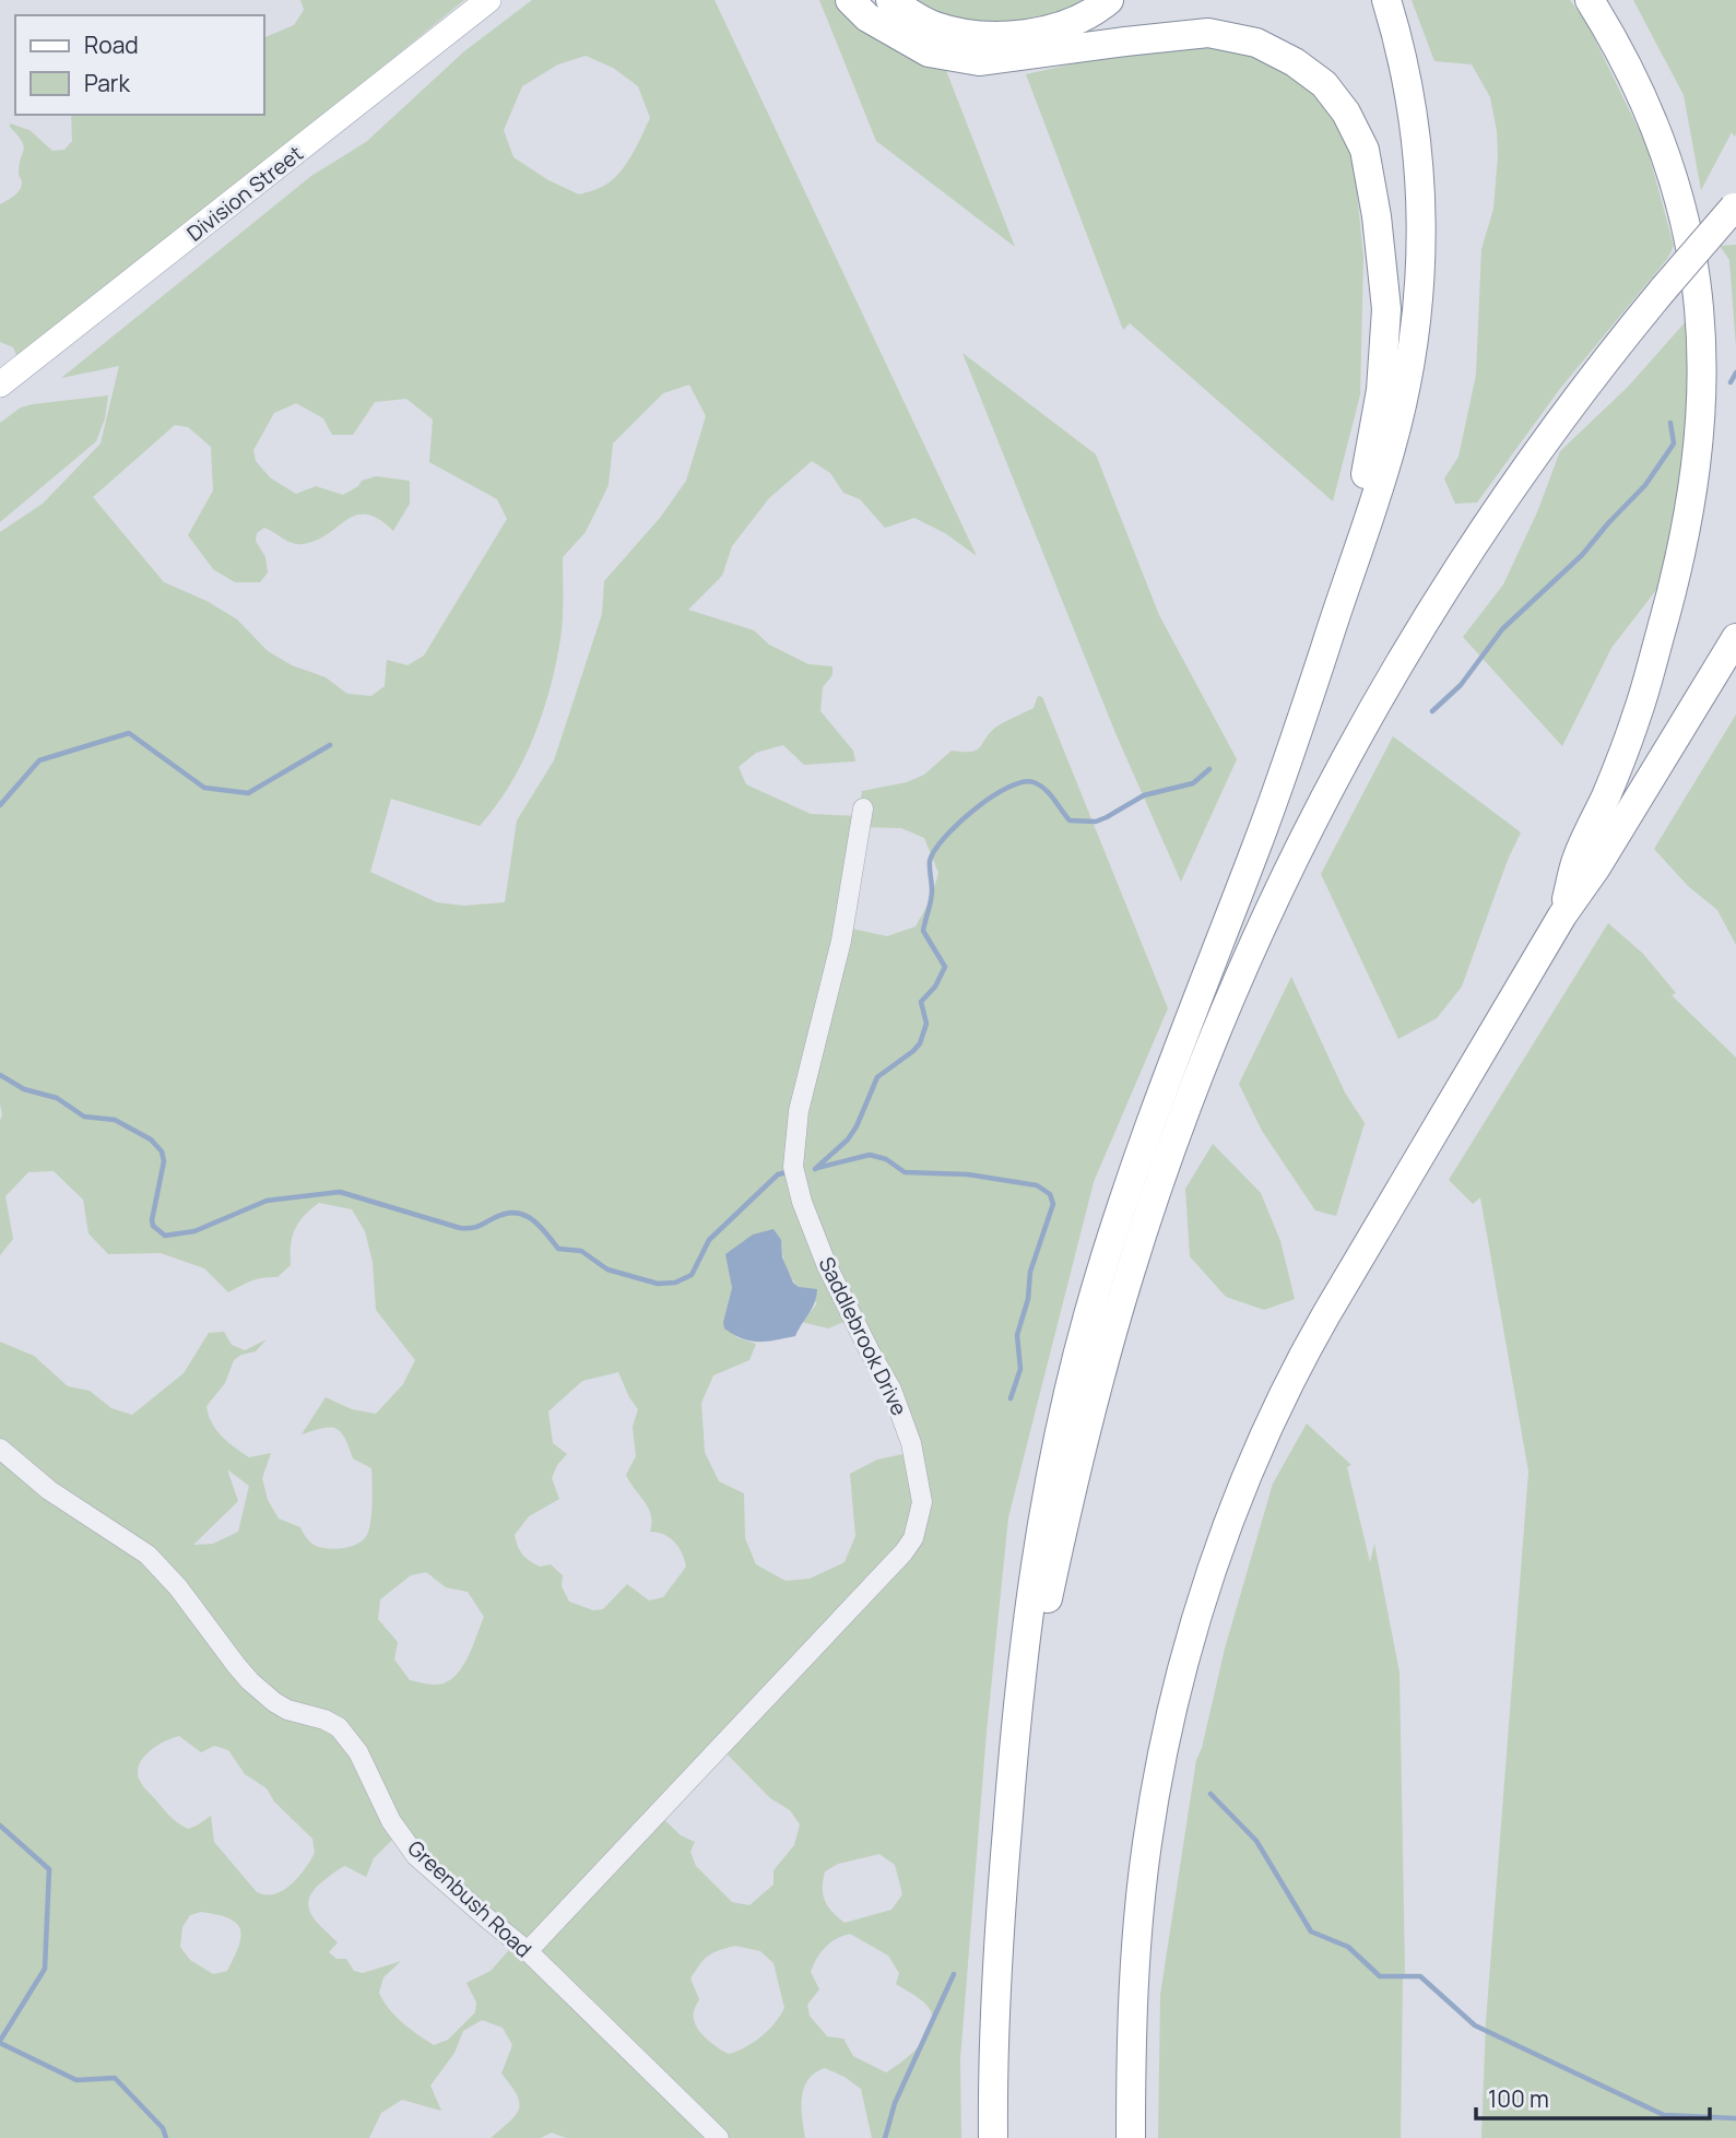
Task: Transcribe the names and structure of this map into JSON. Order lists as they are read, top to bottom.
{
  "streets": {
    "main road": ["Division Street"],
    "street": ["Saddlebrook Drive", "Greenbush Road"]
  },
  "crossings": [
    ["Saddlebrook Drive", "Greenbush Road"]
  ],
  "legend": ["Road", "Park"],
  "scale_bar": "100 m"
}
